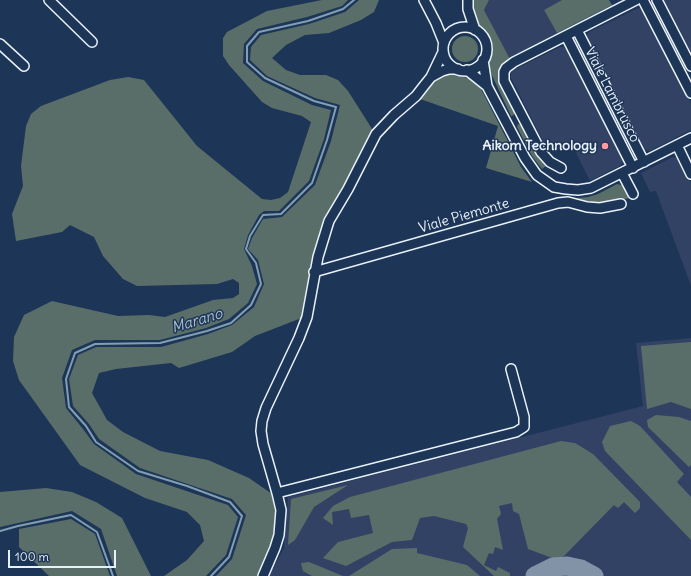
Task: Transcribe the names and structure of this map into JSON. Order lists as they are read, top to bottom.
{
  "streets": {
    "street": ["Viale Lambrusco", "Viale Piemonte"]
  },
  "water": ["Marano"],
  "places": ["Aikom Technology"],
  "scale_bar": "100 m"
}
